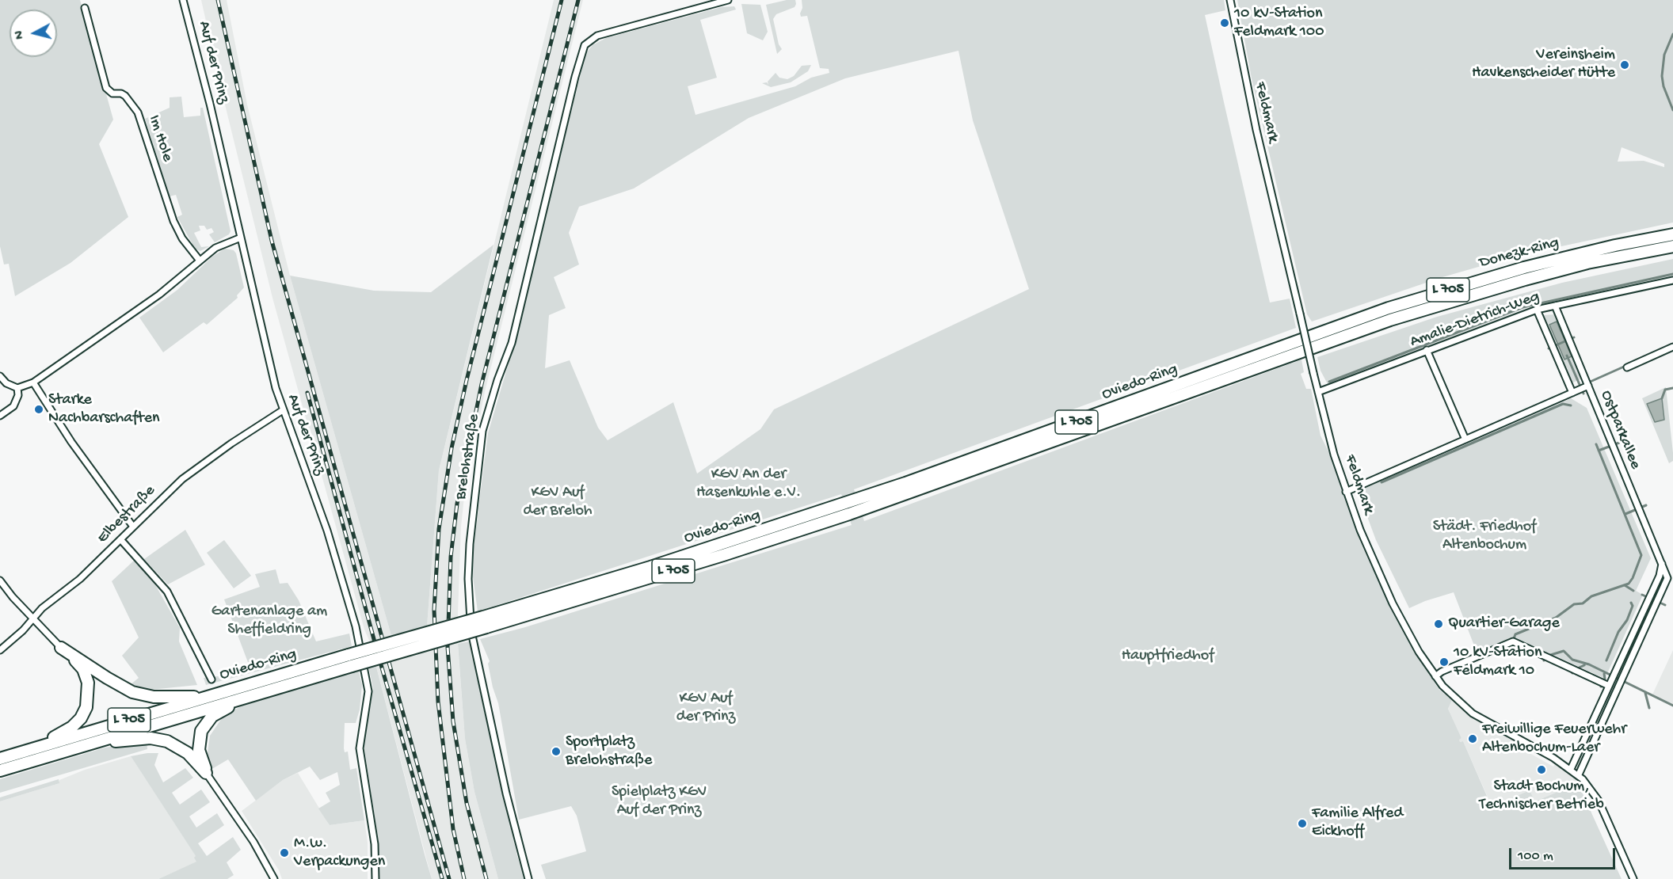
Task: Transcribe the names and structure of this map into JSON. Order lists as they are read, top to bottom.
{
  "streets": {
    "highway": ["Donezk-Ring", "L 705", "Oviedo-Ring"],
    "street": [
      "Auf der Prinz",
      "Feldmark",
      "Im Hole",
      "Amalie-Dietrich-Weg",
      "Ostparkallee",
      "Brelohstraße",
      "Elbestraße"
    ]
  },
  "crossings": [
    ["Auf der Prinz", "Elbestraße"],
    ["Feldmark", "Amalie-Dietrich-Weg"],
    ["Feldmark", "Ostparkallee"],
    ["Donezk-Ring", "Oviedo-Ring"],
    ["L 705", "Oviedo-Ring"],
    ["Amalie-Dietrich-Weg", "Ostparkallee"]
  ],
  "parks": [
    "KGV An der Hasenkuhle e.V.",
    "KGV Auf der Breloh",
    "Städt. Friedhof Altenbochum",
    "Gartenanlage am Sheffieldring",
    "Hauptfriedhof",
    "KGV Auf der Prinz",
    "Spielplatz KGV Auf der Prinz"
  ],
  "places": [
    "10 kV-Station Feldmark 100",
    "Vereinsheim Havkenscheider Hütte",
    "Starke Nachbarschaften",
    "Quartier-Garage",
    "10 kV-Station Feldmark 10",
    "Freiwillige Feuerwehr Altenbochum-Laer",
    "Sportplatz Brelohstraße",
    "Stadt Bochum, Technischer Betrieb",
    "Familie Alfred Eickhoff",
    "M.w. Verpackungen"
  ],
  "scale_bar": "100 m",
  "north": "left"
}
